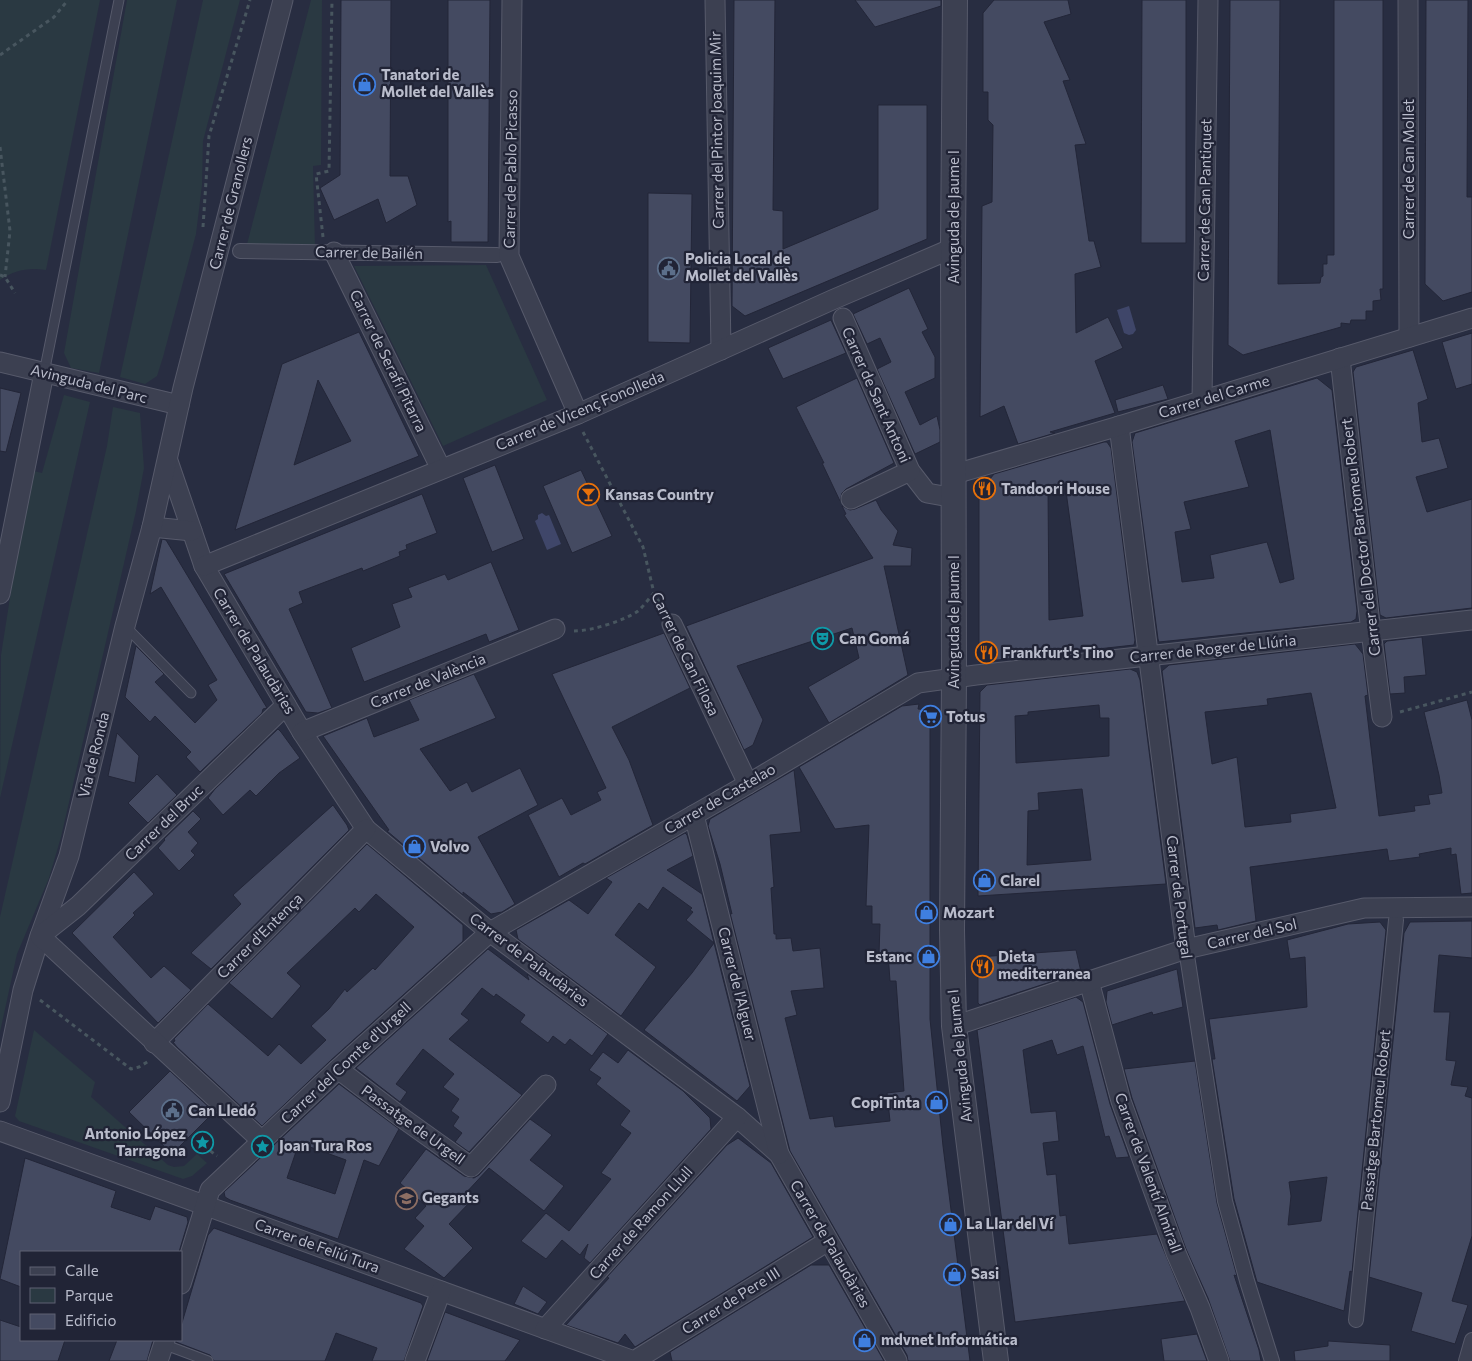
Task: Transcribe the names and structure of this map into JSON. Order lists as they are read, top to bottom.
{
  "streets": {
    "street": [
      "Carrer del Pintor Joaquim Mir",
      "Carrer de Pablo Picasso",
      "Carrer de Can Mollet",
      "Carrer de Can Pantiquet",
      "Carrer de Granollers",
      "Avinguda de Jaume I",
      "Carrer de Bailén",
      "Carrer de Serafí Pitarra",
      "Avinguda del Parc",
      "Carrer de Sant Antoni",
      "Carrer del Carme",
      "Carrer de Vicenç Fonolleda",
      "Carrer del Doctor Bartomeu Robert",
      "Carrer de Roger de Llúria",
      "Carrer de Palaudàries",
      "Carrer de Can Filosa",
      "Carrer de València",
      "Via de Ronda",
      "Carrer de Castelao",
      "Carrer del Bruc",
      "Carrer de Portugal",
      "Carrer del Sol",
      "Carrer d'Entença",
      "Carrer de l'Alguer",
      "Carrer del Comte d'Urgell",
      "Passatge Bartomeu Robert",
      "Passatge de Urgell",
      "Carrer de Valentí Almirall",
      "Carrer de Ramon Llull",
      "Carrer de Feliú Tura",
      "Carrer de Pere III"
    ]
  },
  "crossings": [
    ["Carrer del Pintor Joaquim Mir", "Carrer de Vicenç Fonolleda"],
    ["Carrer de Pablo Picasso", "Carrer de Vicenç Fonolleda"],
    ["Carrer de Pablo Picasso", "Carrer de Can Filosa"],
    ["Carrer de Can Mollet", "Carrer del Carme"],
    ["Carrer de Can Pantiquet", "Carrer del Carme"],
    ["Carrer de Granollers", "Avinguda del Parc"],
    ["Carrer de Granollers", "Via de Ronda"],
    ["Avinguda de Jaume I", "Carrer de Sant Antoni"],
    ["Avinguda de Jaume I", "Carrer del Carme"],
    ["Avinguda de Jaume I", "Carrer de Vicenç Fonolleda"],
    ["Avinguda de Jaume I", "Carrer de Roger de Llúria"],
    ["Avinguda de Jaume I", "Carrer de Castelao"],
    ["Avinguda de Jaume I", "Carrer del Sol"],
    ["Carrer de Bailén", "Carrer de Serafí Pitarra"],
    ["Carrer de Serafí Pitarra", "Carrer de Vicenç Fonolleda"],
    ["Avinguda del Parc", "Via de Ronda"],
    ["Carrer del Carme", "Carrer del Doctor Bartomeu Robert"],
    ["Carrer del Carme", "Carrer de Portugal"],
    ["Carrer de Vicenç Fonolleda", "Carrer de Palaudàries"],
    ["Carrer de Vicenç Fonolleda", "Carrer de Can Filosa"],
    ["Carrer del Doctor Bartomeu Robert", "Carrer de Roger de Llúria"],
    ["Carrer de Roger de Llúria", "Carrer de Castelao"],
    ["Carrer de Roger de Llúria", "Carrer de Portugal"],
    ["Carrer de Palaudàries", "Carrer de València"],
    ["Carrer de Palaudàries", "Via de Ronda"],
    ["Carrer de Palaudàries", "Carrer de Castelao"],
    ["Carrer de Palaudàries", "Carrer del Bruc"],
    ["Carrer de Palaudàries", "Carrer d'Entença"],
    ["Carrer de Palaudàries", "Carrer de l'Alguer"],
    ["Carrer de Palaudàries", "Carrer del Comte d'Urgell"],
    ["Carrer de Palaudàries", "Carrer de Ramon Llull"],
    ["Carrer de Palaudàries", "Carrer de Pere III"],
    ["Carrer de Can Filosa", "Carrer de Castelao"],
    ["Via de Ronda", "Carrer del Bruc"],
    ["Carrer de Castelao", "Carrer de l'Alguer"],
    ["Carrer de Castelao", "Carrer del Comte d'Urgell"],
    ["Carrer de Portugal", "Carrer del Sol"],
    ["Carrer del Sol", "Carrer de Valentí Almirall"],
    ["Carrer del Comte d'Urgell", "Passatge de Urgell"],
    ["Carrer del Comte d'Urgell", "Carrer de Feliú Tura"],
    ["Carrer de Ramon Llull", "Carrer de Feliú Tura"],
    ["Carrer de Feliú Tura", "Carrer de Pere III"]
  ],
  "places": {
    "shop": [
      "Tanatori de Mollet del Vallès",
      "Volvo",
      "Clarel",
      "Mozart",
      "Estanc",
      "CopiTinta",
      "La Llar del Ví",
      "Sasi",
      "mdvnet Informática"
    ],
    "public building": ["Policia Local de Mollet del Vallès", "Can Lledó"],
    "restaurant": ["Tandoori House", "Frankfurt's Tino", "Dieta mediterranea"],
    "bar": ["Kansas Country"],
    "theatre": ["Can Gomá"],
    "supermarket": ["Totus"],
    "place": ["Antonio López Tarragona", "Joan Tura Ros"],
    "school or university": ["Gegants"]
  },
  "legend": ["Calle", "Parque", "Edificio"]
}
